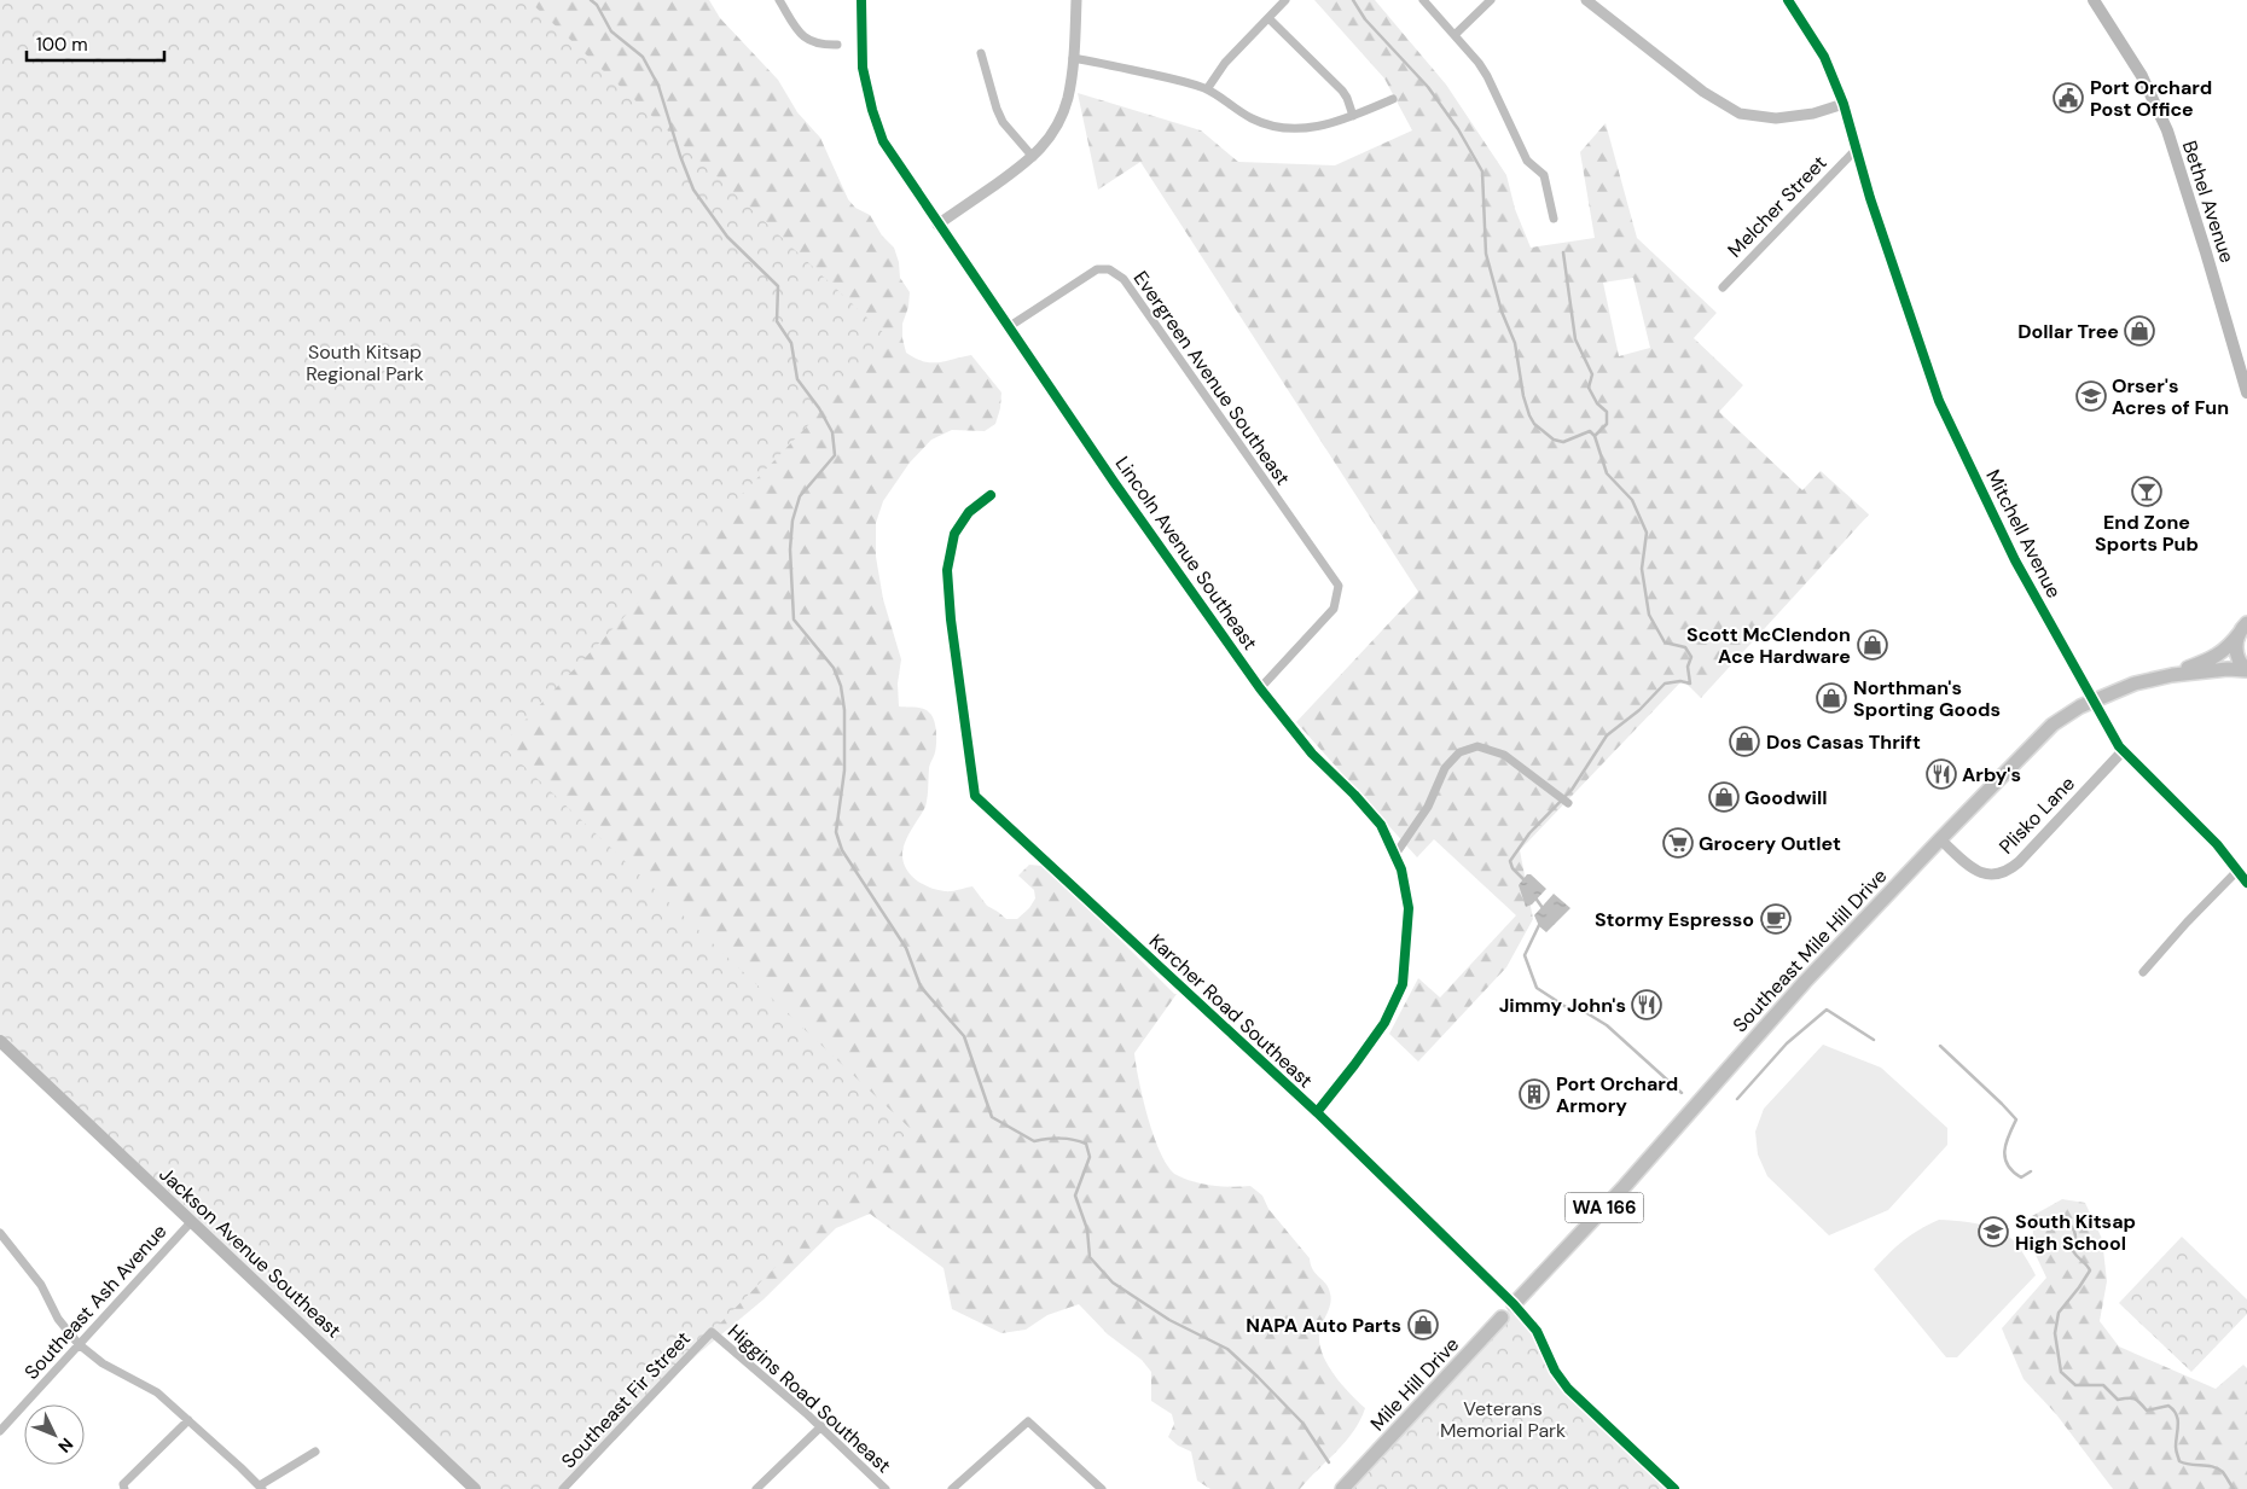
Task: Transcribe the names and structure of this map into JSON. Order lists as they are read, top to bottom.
{
  "streets": {
    "main road": [
      "Bethel Avenue",
      "Southeast Mile Hill Drive",
      "WA 166",
      "Jackson Avenue Southeast",
      "Mile Hill Drive"
    ],
    "street": [
      "Melcher Street",
      "Evergreen Avenue Southeast",
      "Mitchell Avenue",
      "Lincoln Avenue Southeast",
      "Plisko Lane",
      "Karcher Road Southeast",
      "Southeast Ash Avenue",
      "Higgins Road Southeast",
      "Southeast Fir Street"
    ]
  },
  "crossings": [
    ["Melcher Street", "Mitchell Avenue"],
    ["Evergreen Avenue Southeast", "Lincoln Avenue Southeast"],
    ["Mitchell Avenue", "Plisko Lane"],
    ["Lincoln Avenue Southeast", "Karcher Road Southeast"],
    ["Plisko Lane", "Southeast Mile Hill Drive"],
    ["Southeast Mile Hill Drive", "Karcher Road Southeast"],
    ["Southeast Mile Hill Drive", "Mile Hill Drive"],
    ["Karcher Road Southeast", "Mile Hill Drive"],
    ["Jackson Avenue Southeast", "Southeast Ash Avenue"],
    ["Higgins Road Southeast", "Southeast Fir Street"]
  ],
  "parks": ["South Kitsap Regional Park", "Veterans Memorial Park"],
  "places": {
    "public building": ["Port Orchard Post Office"],
    "shop": [
      "Dollar Tree",
      "Scott McClendon Ace Hardware",
      "Northman's Sporting Goods",
      "Dos Casas Thrift",
      "Goodwill",
      "NAPA Auto Parts"
    ],
    "school or university": ["Orser's Acres of Fun", "South Kitsap High School"],
    "bar": ["End Zone Sports Pub"],
    "restaurant": ["Arby's", "Jimmy John's"],
    "supermarket": ["Grocery Outlet"],
    "cafe": ["Stormy Espresso"],
    "building": ["Port Orchard Armory"]
  },
  "scale_bar": "100 m",
  "north": "bottom right"
}
